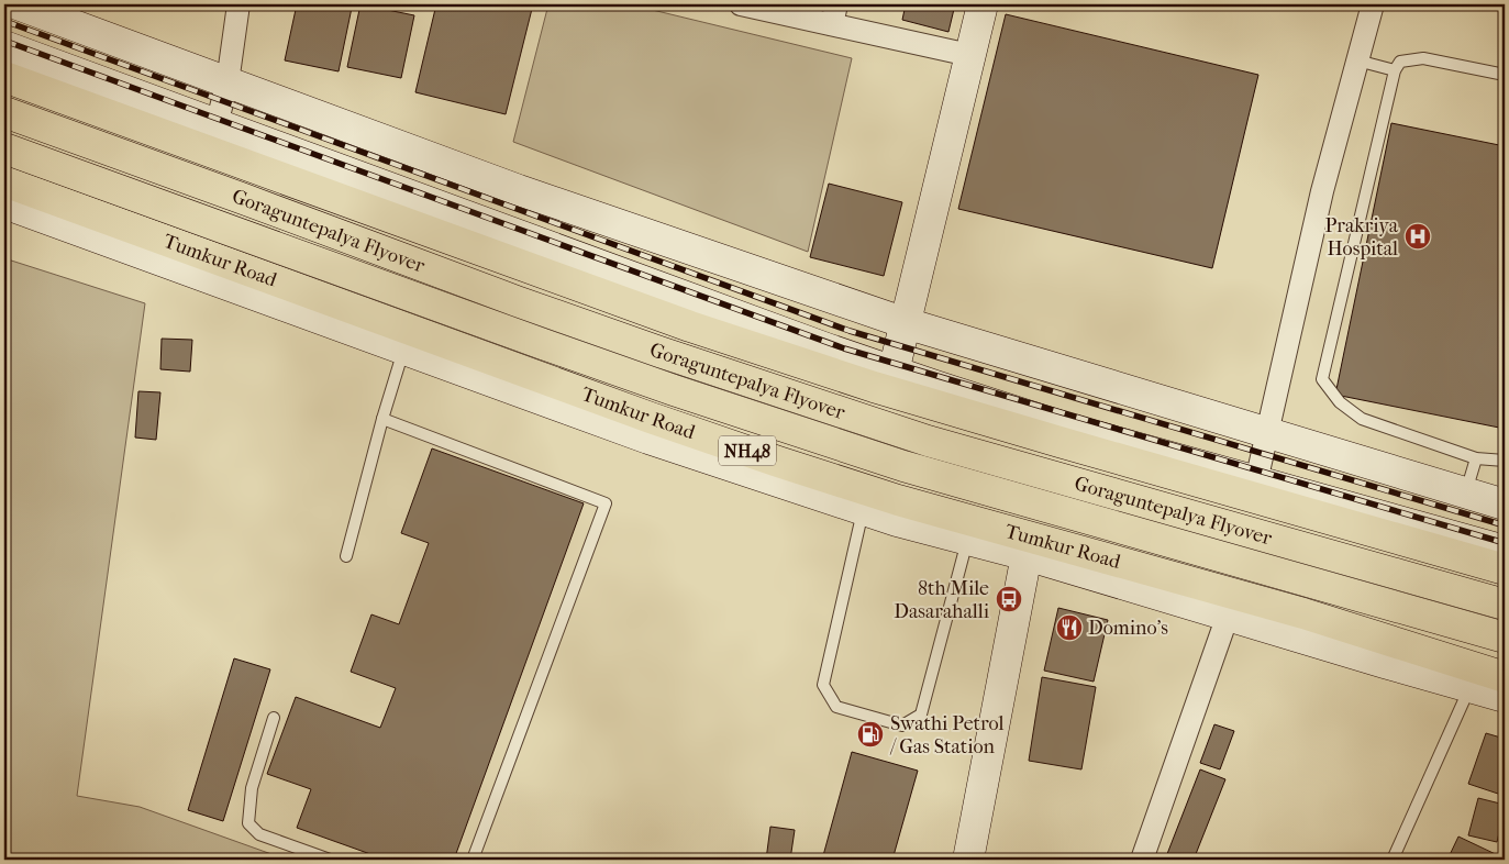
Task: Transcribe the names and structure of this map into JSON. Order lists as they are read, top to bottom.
{
  "streets": {
    "highway": ["Goraguntepalya Flyover", "Tumkur Road", "NH48"]
  },
  "places": {
    "hospital": ["Prakriya Hospital"],
    "bus stop": ["8th Mile Dasarahalli"],
    "restaurant": ["Domino's"],
    "fuel station": ["Swathi Petrol / Gas Station"]
  }
}
